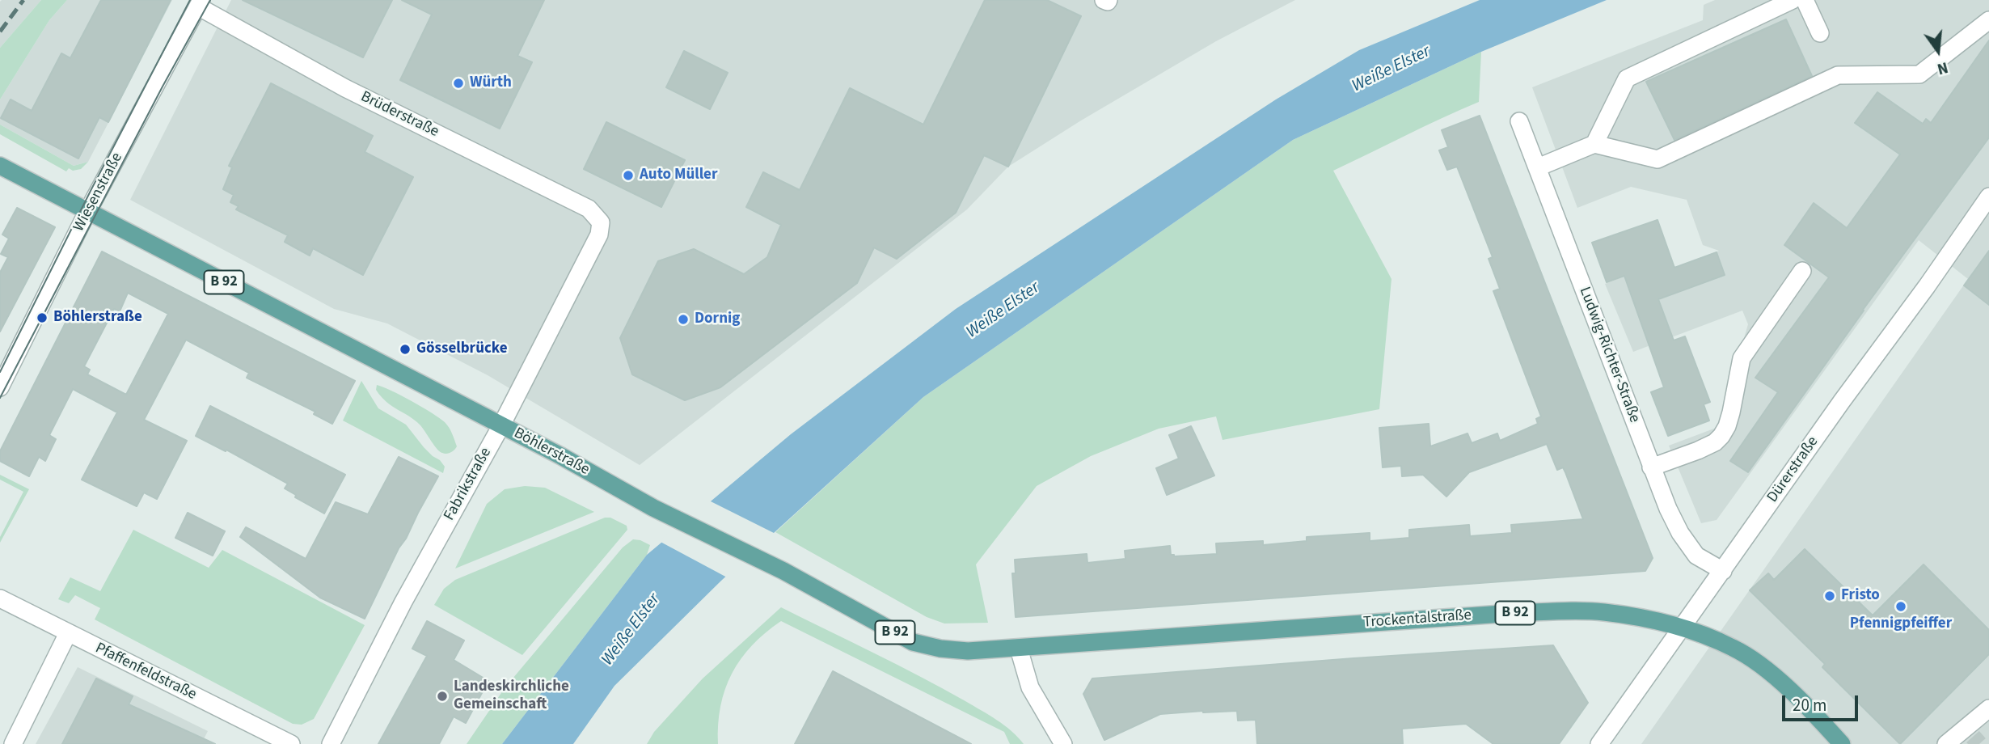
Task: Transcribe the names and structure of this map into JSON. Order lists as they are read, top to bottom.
{
  "streets": {
    "main road": ["B 92", "Böhlerstraße", "Trockentalstraße"],
    "street": [
      "Brüderstraße",
      "Wiesenstraße",
      "Ludwig-Richter-Straße",
      "Dürerstraße",
      "Fabrikstraße",
      "Pfaffenfeldstraße"
    ]
  },
  "crossings": [
    ["Brüderstraße", "Wiesenstraße"],
    ["Brüderstraße", "Fabrikstraße"],
    ["Wiesenstraße", "Böhlerstraße"],
    ["Ludwig-Richter-Straße", "Dürerstraße"],
    ["Böhlerstraße", "Fabrikstraße"],
    ["Böhlerstraße", "Trockentalstraße"],
    ["Dürerstraße", "Trockentalstraße"]
  ],
  "water": ["Weiße Elster"],
  "places": [
    "Würth",
    "Auto Müller",
    "Böhlerstraße",
    "Dornig",
    "Gösselbrücke",
    "Fristo",
    "Pfennigpfeiffer",
    "Landeskirchliche Gemeinschaft"
  ],
  "scale_bar": "20 m",
  "north": "bottom"
}
